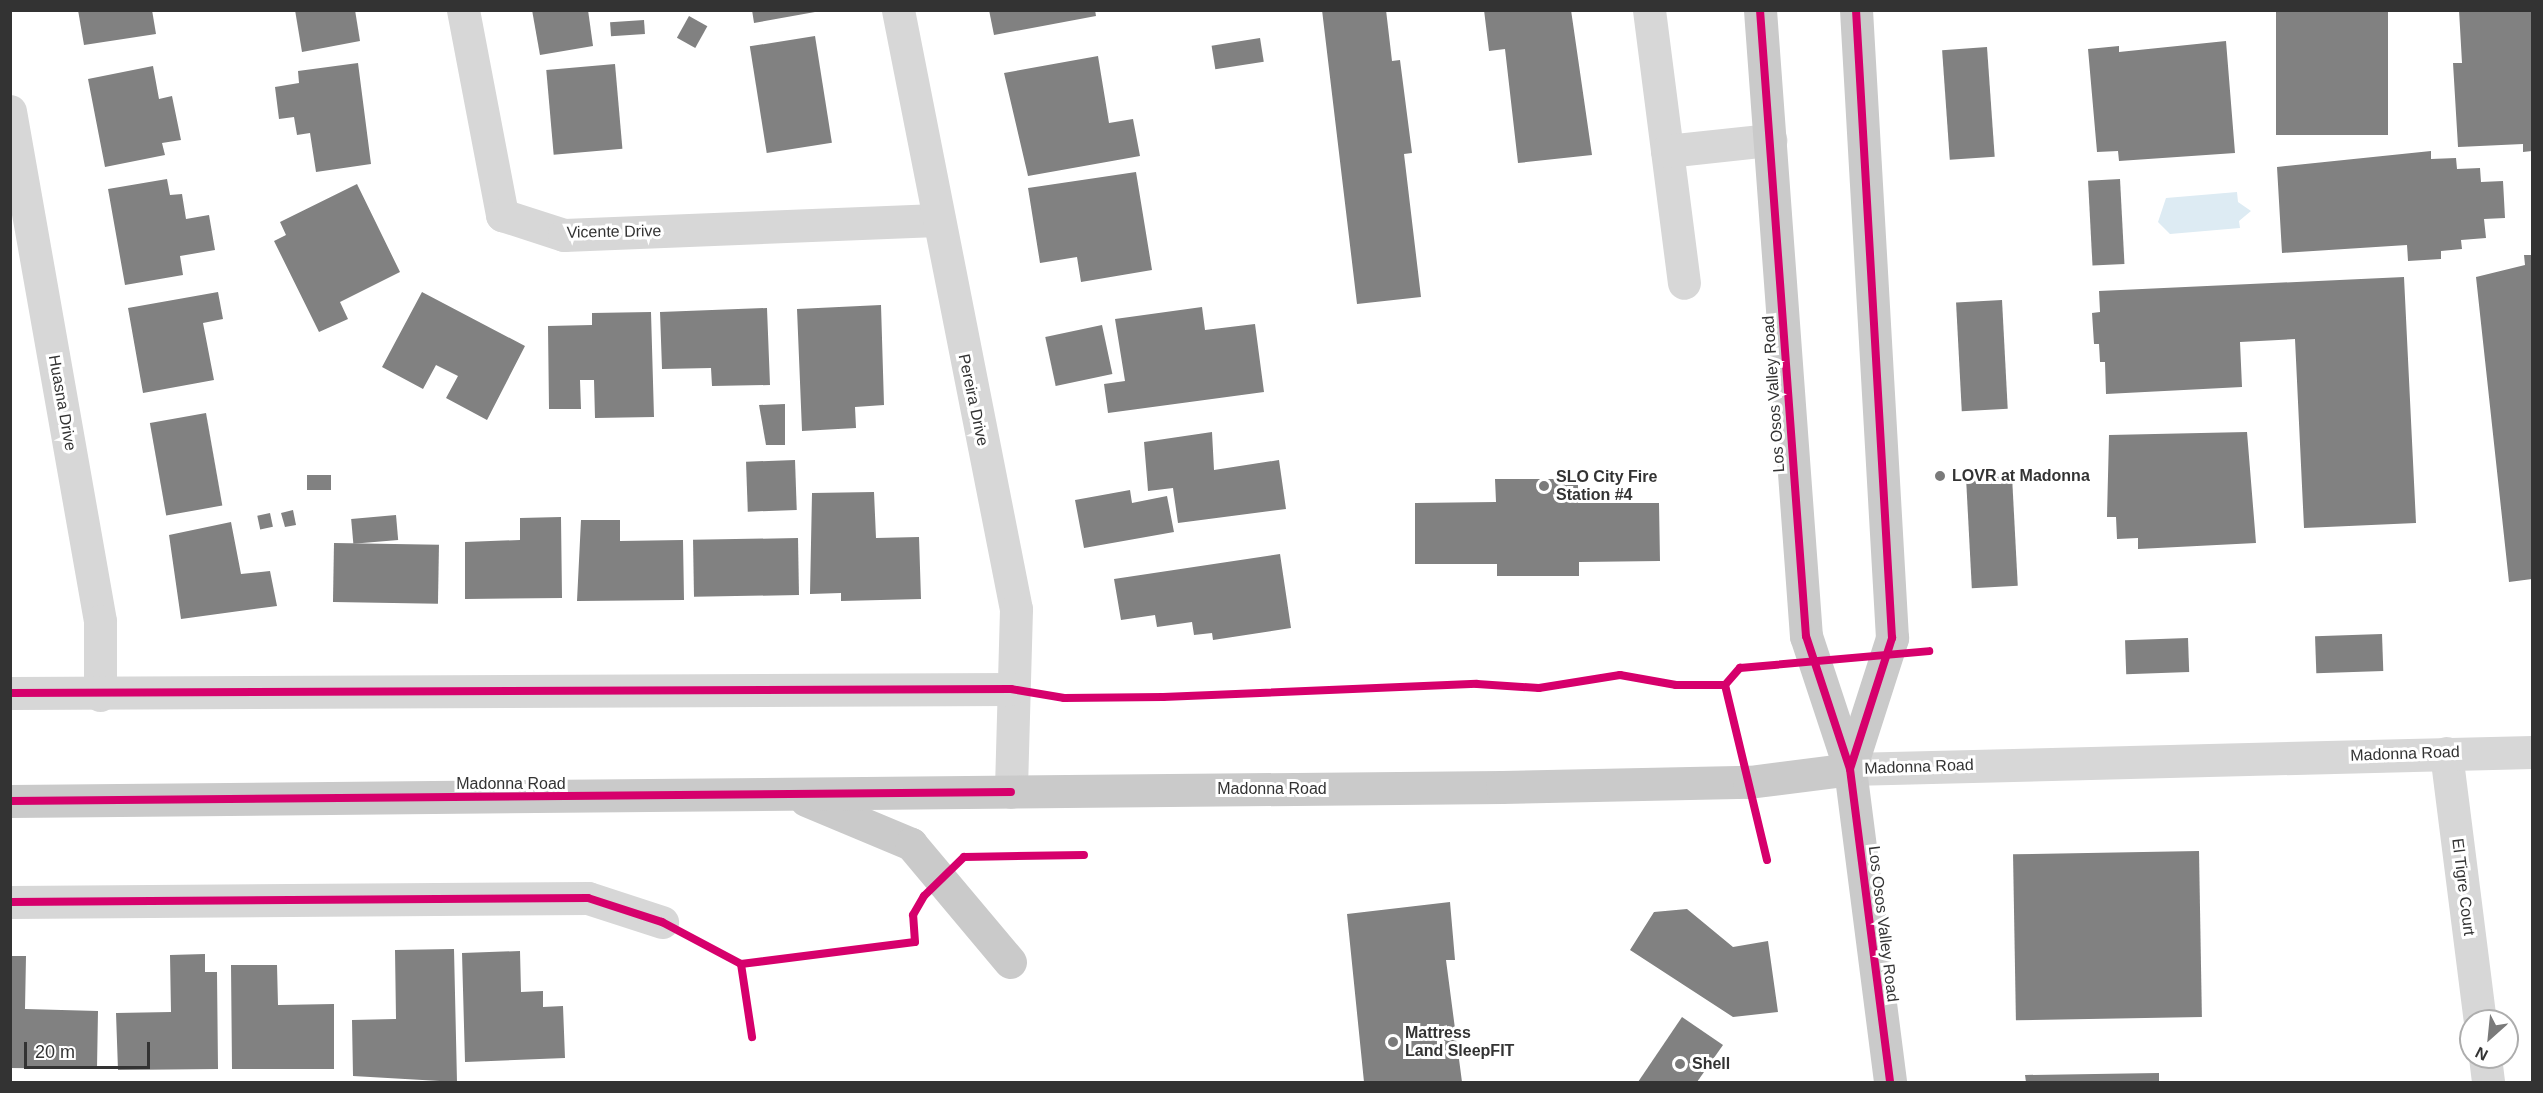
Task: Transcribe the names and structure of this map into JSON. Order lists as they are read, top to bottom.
{
  "streets": {
    "main road": ["Los Osos Valley Road", "Madonna Road"],
    "street": [
      "Vicente Drive",
      "Pereira Drive",
      "Huasna Drive",
      "El Tigre Court"
    ]
  },
  "crossings": [
    ["Vicente Drive", "Pereira Drive"],
    ["Los Osos Valley Road", "Madonna Road"],
    ["Pereira Drive", "Madonna Road"],
    ["Madonna Road", "El Tigre Court"]
  ],
  "places": [
    "LOVR at Madonna",
    "SLO City Fire Station #4",
    "Mattress Land SleepFIT",
    "Shell"
  ],
  "scale_bar": "20 m",
  "north": "bottom left"
}
